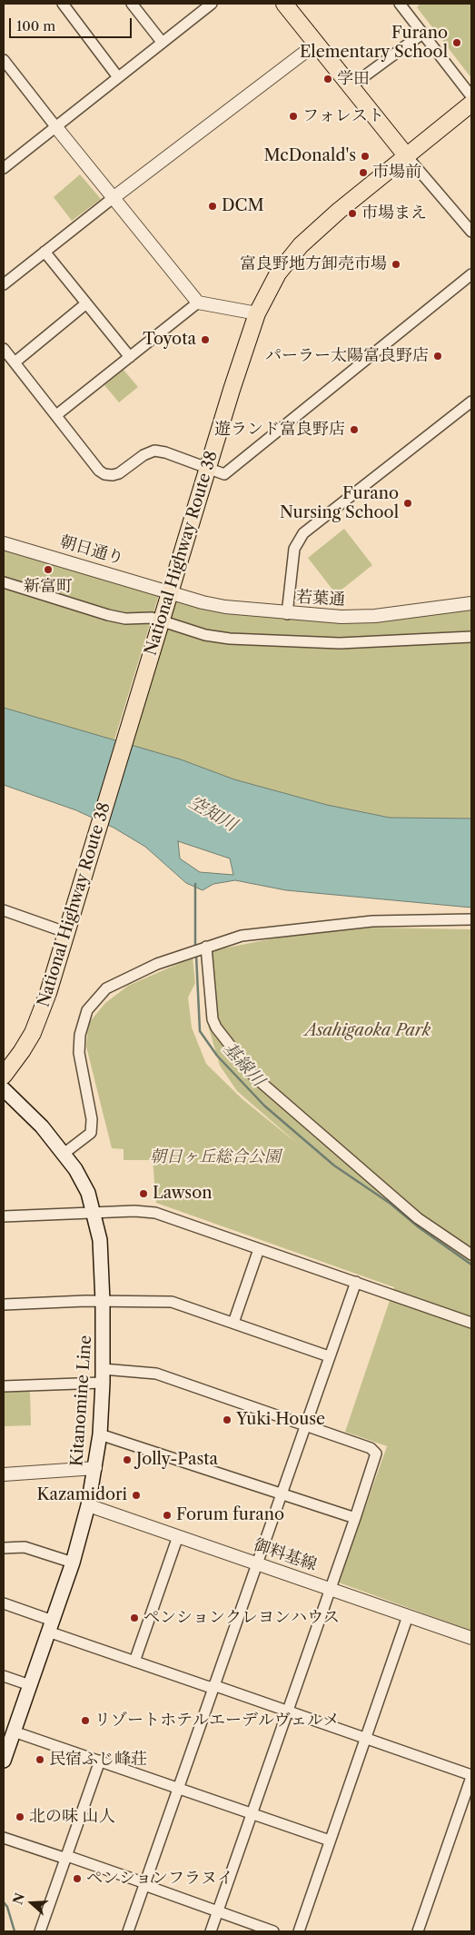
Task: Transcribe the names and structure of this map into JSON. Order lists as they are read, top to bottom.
{
  "streets": {
    "highway": ["National Highway Route 38"],
    "main road": ["Kitanomine Line"],
    "street": ["朝日通り", "若葉通", "御料基線"]
  },
  "crossings": [
    ["朝日通り", "National Highway Route 38"],
    ["朝日通り", "若葉通"],
    ["National Highway Route 38", "若葉通"],
    ["Kitanomine Line", "御料基線"]
  ],
  "water": ["空知川", "基線川"],
  "parks": ["Asahigaoka Park", "朝日ヶ丘総合公園"],
  "places": [
    "Furano Elementary School",
    "学田",
    "フォレスト",
    "McDonald's",
    "市場前",
    "DCM",
    "市場まえ",
    "富良野地方卸売市場",
    "Toyota",
    "パーラー太陽富良野店",
    "遊ランド富良野店",
    "Furano Nursing School",
    "新富町",
    "Lawson",
    "Yuki House",
    "Jolly-Pasta",
    "Kazamidori",
    "Forum furano",
    "ペンションクレヨンハウス",
    "リゾートホテルエーデルヴェルメ",
    "民宿ふじ峰荘",
    "北の味 山人",
    "ペンションフラヌイ"
  ],
  "scale_bar": "100 m",
  "north": "left"
}
